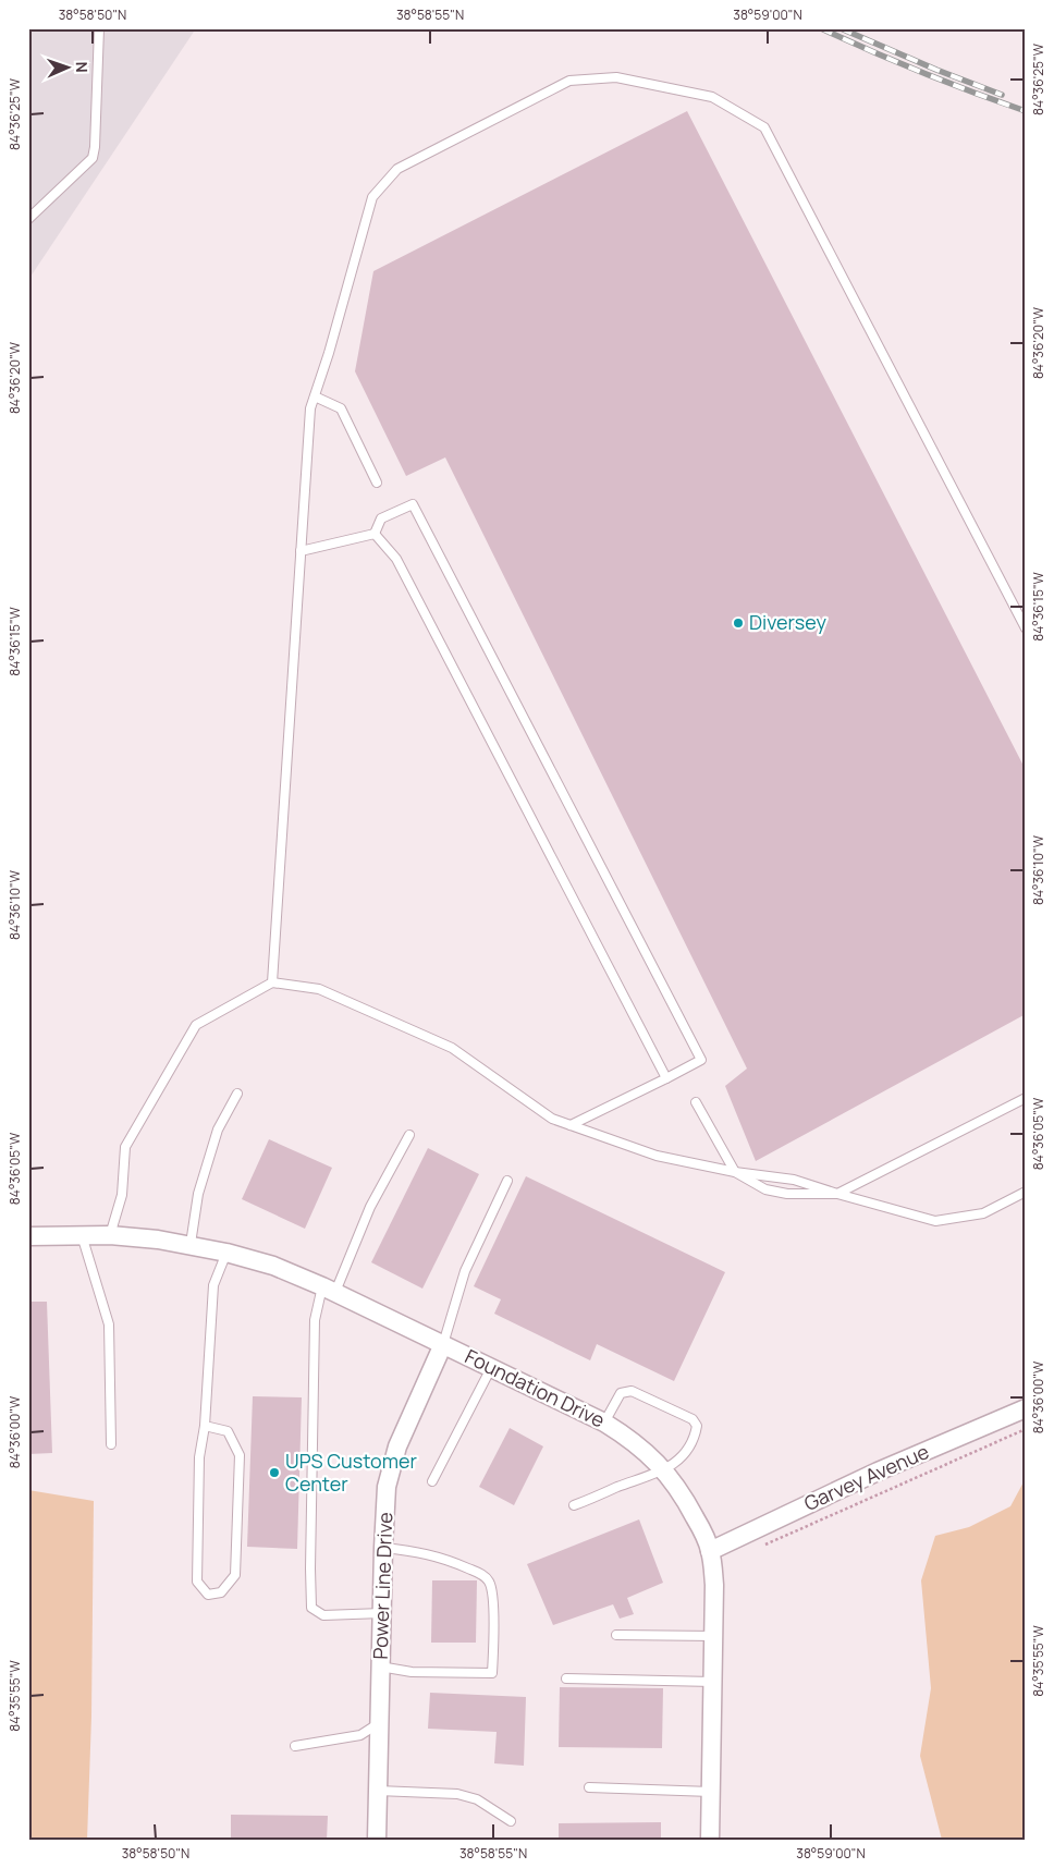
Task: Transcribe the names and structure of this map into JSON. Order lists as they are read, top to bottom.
{
  "streets": {
    "street": ["Foundation Drive", "Garvey Avenue", "Power Line Drive"]
  },
  "crossings": [
    ["Foundation Drive", "Garvey Avenue"],
    ["Foundation Drive", "Power Line Drive"]
  ],
  "places": ["Diversey", "UPS Customer Center"],
  "north": "right",
  "coordinates": [
    "38°58'50\"N",
    "38°58'55\"N",
    "38°59'00\"N",
    "84°36'25\"W",
    "84°36'20\"W",
    "84°36'15\"W",
    "84°36'10\"W",
    "84°36'05\"W",
    "84°36'00\"W",
    "84°35'55\"W"
  ]
}
